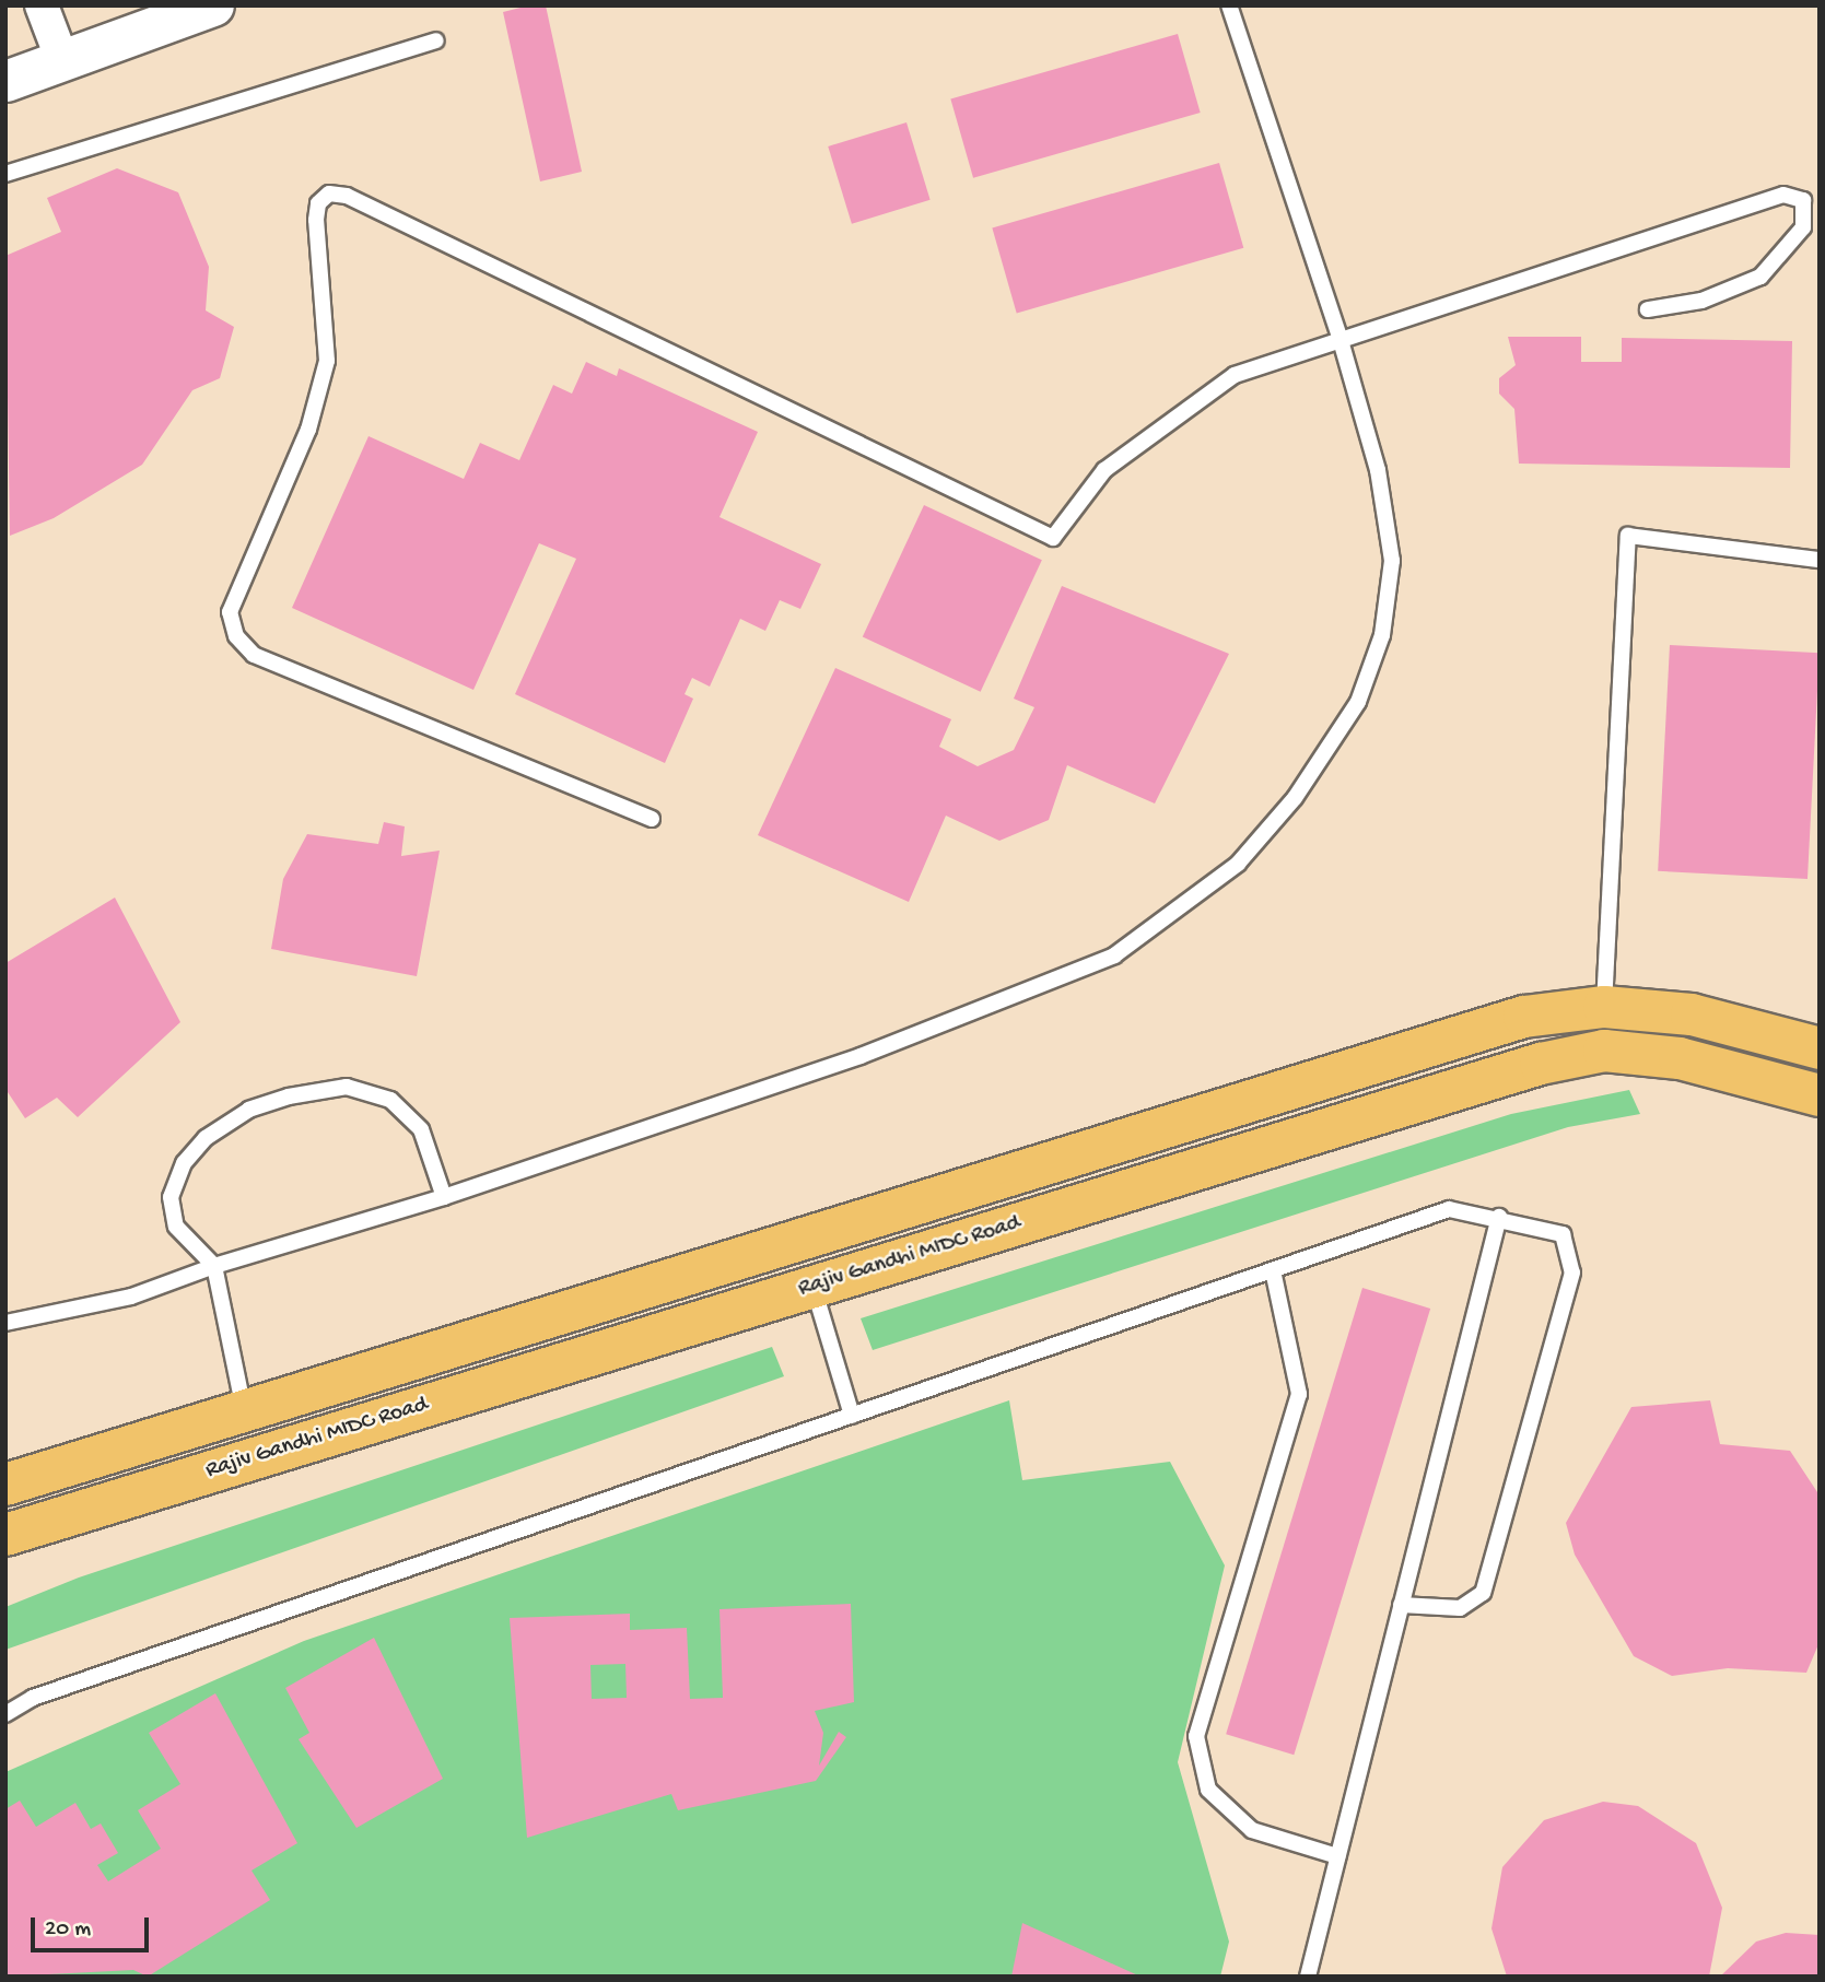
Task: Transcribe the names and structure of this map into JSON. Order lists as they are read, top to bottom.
{
  "streets": {
    "main road": ["Rajiv Gandhi MIDC Road"]
  },
  "scale_bar": "20 m"
}
